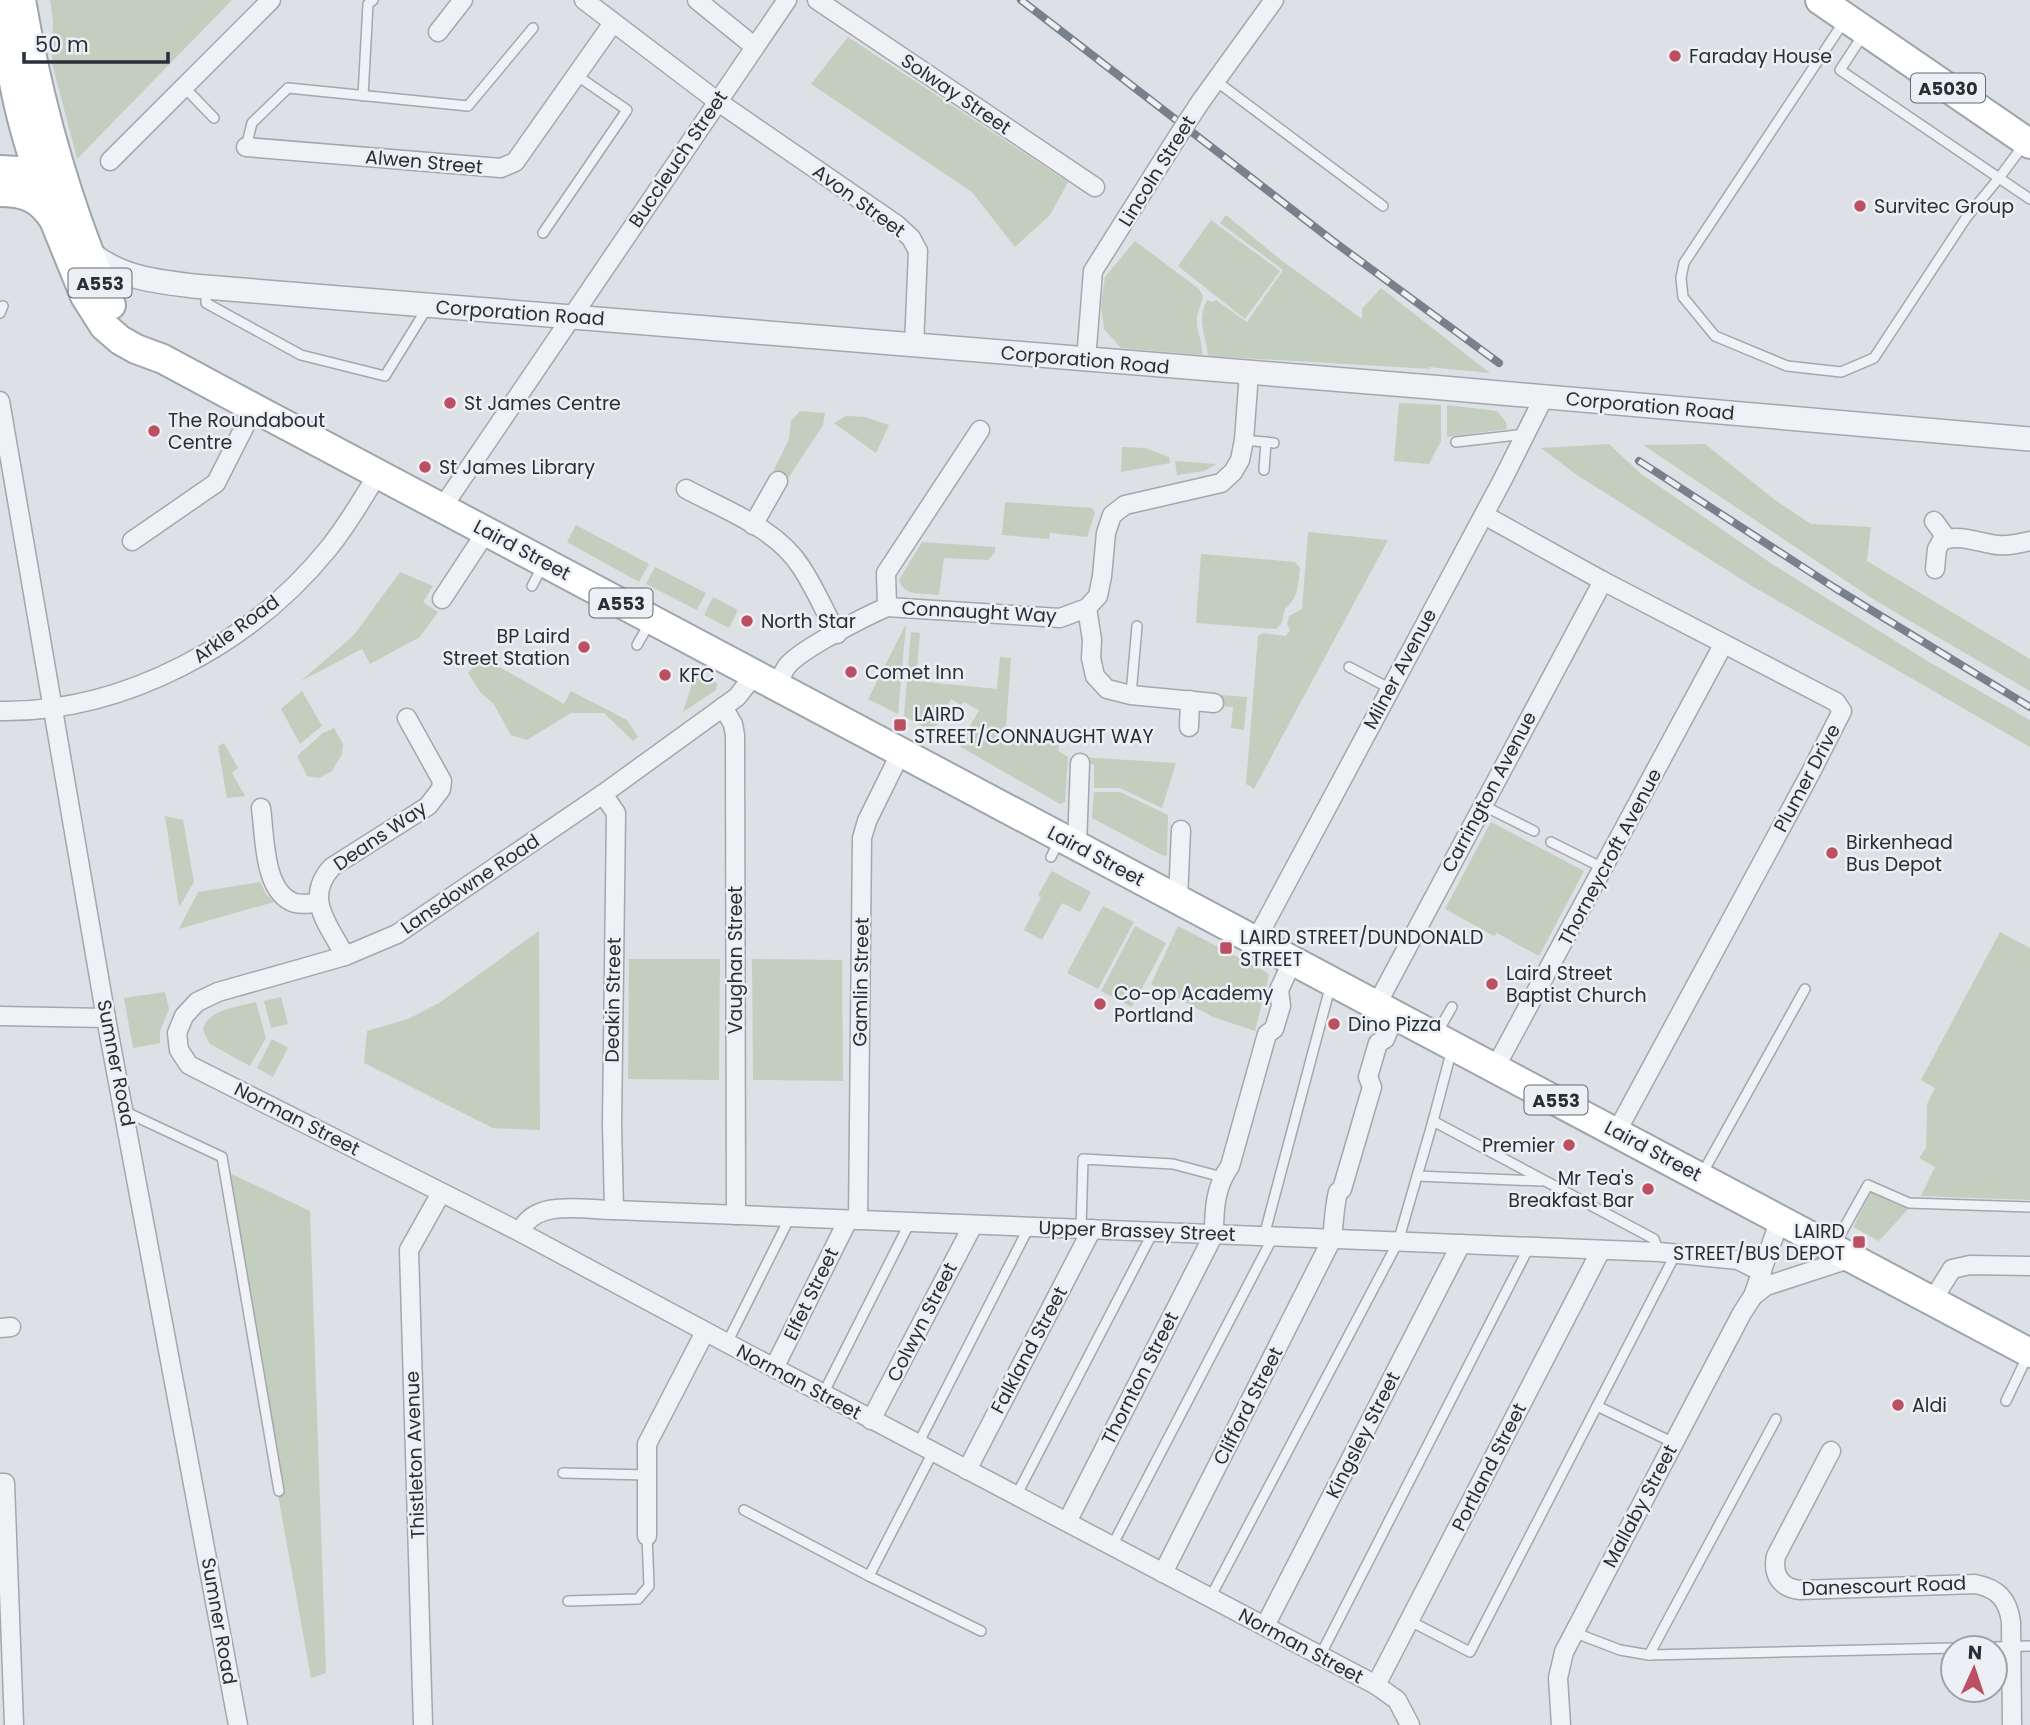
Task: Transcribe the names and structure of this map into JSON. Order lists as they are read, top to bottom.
{
  "streets": {
    "main road": ["A5030", "A553", "Laird Street"],
    "street": [
      "Solway Street",
      "Buccleuch Street",
      "Alwen Street",
      "Lincoln Street",
      "Avon Street",
      "Corporation Road",
      "Connaught Way",
      "Arkle Road",
      "Milner Avenue",
      "Plumer Drive",
      "Carrington Avenue",
      "Deans Way",
      "Thorneycroft Avenue",
      "Lansdowne Road",
      "Vaughan Street",
      "Gamlin Street",
      "Deakin Street",
      "Sumner Road",
      "Norman Street",
      "Upper Brassey Street",
      "Elfet Street",
      "Colwyn Street",
      "Falkland Street",
      "Thornton Street",
      "Clifford Street",
      "Kingsley Street",
      "Thistleton Avenue",
      "Portland Street",
      "Mallaby Street",
      "Danescourt Road"
    ]
  },
  "crossings": [
    ["Buccleuch Street", "Avon Street"],
    ["Buccleuch Street", "Corporation Road"],
    ["Buccleuch Street", "Laird Street"],
    ["Alwen Street", "Avon Street"],
    ["Lincoln Street", "Corporation Road"],
    ["Avon Street", "Corporation Road"],
    ["A553", "Corporation Road"],
    ["A553", "Laird Street"],
    ["Corporation Road", "Milner Avenue"],
    ["Laird Street", "Connaught Way"],
    ["Laird Street", "Arkle Road"],
    ["Laird Street", "Milner Avenue"],
    ["Laird Street", "Plumer Drive"],
    ["Laird Street", "Carrington Avenue"],
    ["Laird Street", "Thorneycroft Avenue"],
    ["Laird Street", "Lansdowne Road"],
    ["Laird Street", "Gamlin Street"],
    ["Laird Street", "Mallaby Street"],
    ["Connaught Way", "Lansdowne Road"],
    ["Arkle Road", "Sumner Road"],
    ["Milner Avenue", "Plumer Drive"],
    ["Plumer Drive", "Carrington Avenue"],
    ["Plumer Drive", "Thorneycroft Avenue"],
    ["Carrington Avenue", "Upper Brassey Street"],
    ["Carrington Avenue", "Clifford Street"],
    ["Lansdowne Road", "Vaughan Street"],
    ["Lansdowne Road", "Deakin Street"],
    ["Lansdowne Road", "Norman Street"],
    ["Vaughan Street", "Upper Brassey Street"],
    ["Gamlin Street", "Upper Brassey Street"],
    ["Gamlin Street", "Elfet Street"],
    ["Deakin Street", "Upper Brassey Street"],
    ["Norman Street", "Upper Brassey Street"],
    ["Norman Street", "Elfet Street"],
    ["Norman Street", "Colwyn Street"],
    ["Norman Street", "Falkland Street"],
    ["Norman Street", "Thornton Street"],
    ["Norman Street", "Clifford Street"],
    ["Norman Street", "Kingsley Street"],
    ["Norman Street", "Thistleton Avenue"],
    ["Norman Street", "Portland Street"],
    ["Upper Brassey Street", "Elfet Street"],
    ["Upper Brassey Street", "Colwyn Street"],
    ["Upper Brassey Street", "Falkland Street"],
    ["Upper Brassey Street", "Thornton Street"],
    ["Upper Brassey Street", "Clifford Street"],
    ["Upper Brassey Street", "Kingsley Street"],
    ["Upper Brassey Street", "Portland Street"],
    ["Upper Brassey Street", "Mallaby Street"]
  ],
  "places": {
    "other": [
      "Faraday House",
      "Survitec Group",
      "St James Centre",
      "The Roundabout Centre",
      "St James Library",
      "North Star",
      "BP Laird Street Station",
      "Comet Inn",
      "KFC",
      "Birkenhead Bus Depot",
      "Laird Street Baptist Church",
      "Co-op Academy Portland",
      "Dino Pizza",
      "Premier",
      "Mr Tea's Breakfast Bar",
      "Aldi"
    ],
    "transit": ["LAIRD STREET/CONNAUGHT WAY", "LAIRD STREET/DUNDONALD STREET", "LAIRD STREET/BUS DEPOT"]
  },
  "scale_bar": "50 m",
  "north": "top"
}
